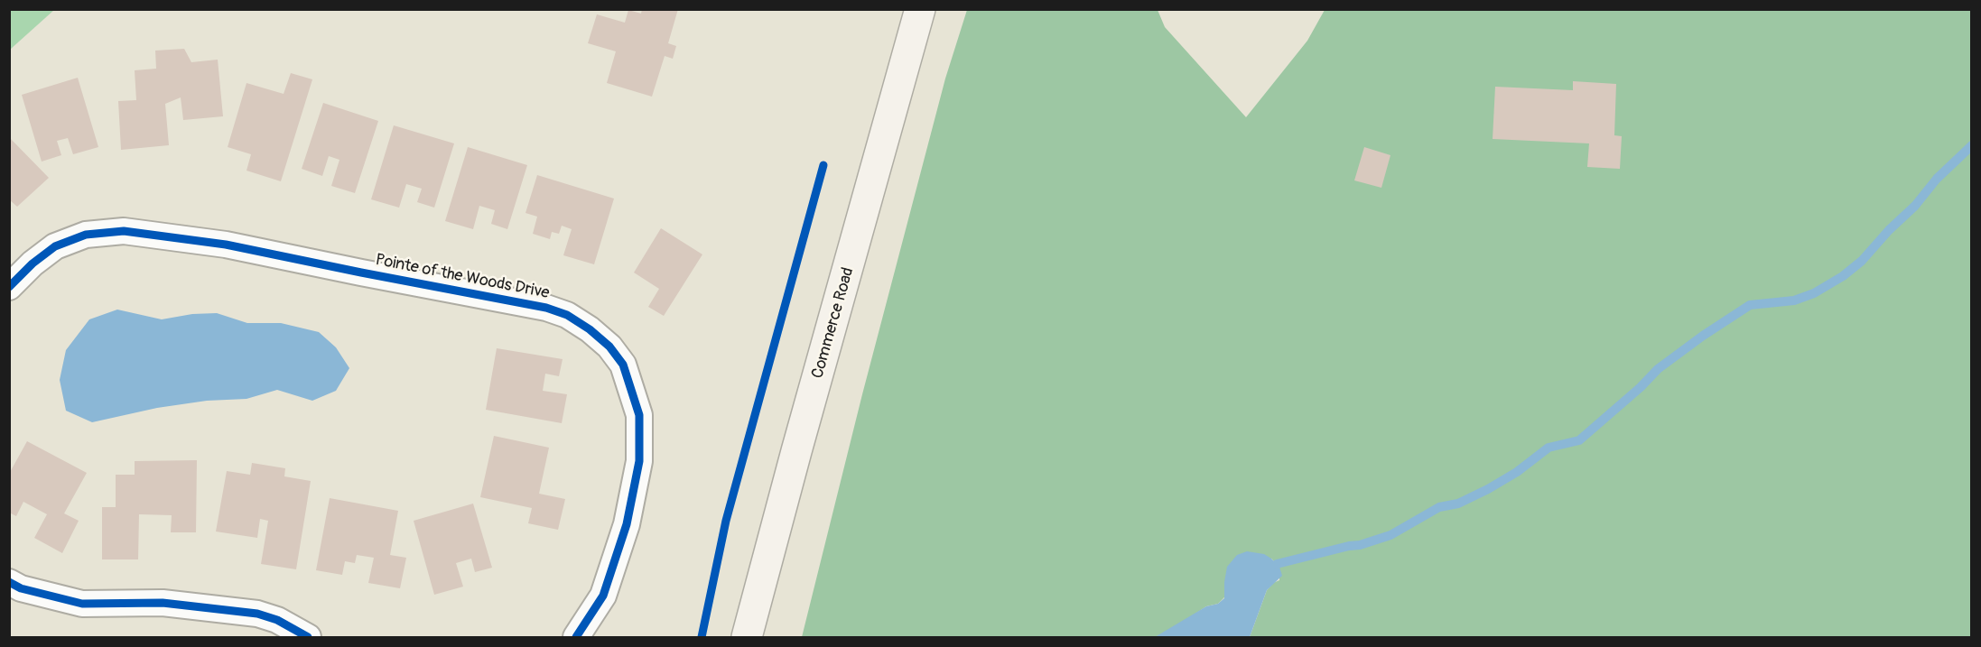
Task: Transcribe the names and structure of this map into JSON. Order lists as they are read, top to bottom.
{
  "streets": {
    "main road": ["Commerce Road"],
    "street": ["Pointe of the Woods Drive"]
  }
}
